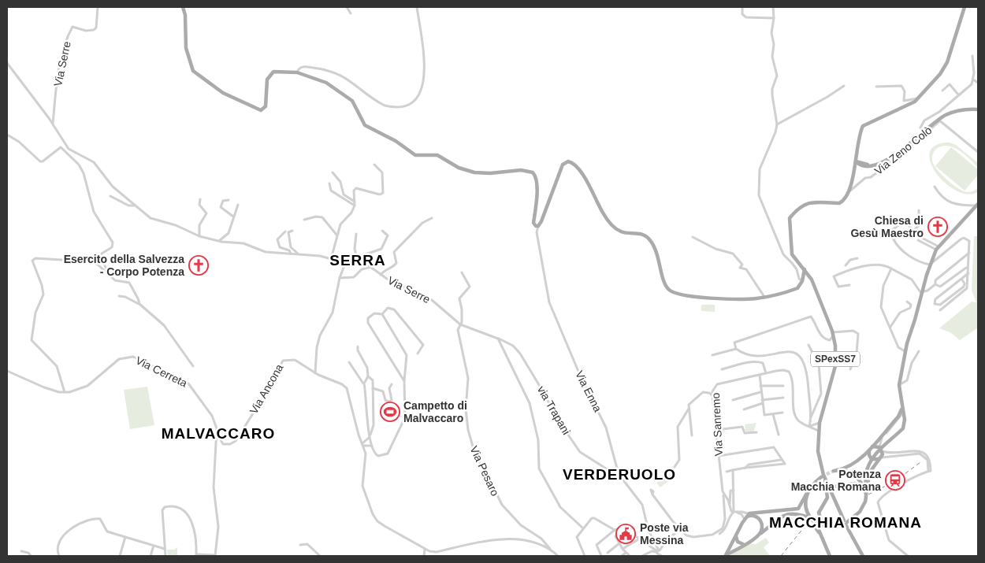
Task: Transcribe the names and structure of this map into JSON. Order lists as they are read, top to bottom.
{
  "streets": {
    "main road": ["SPexSS7"],
    "street": [
      "Via Serre",
      "Via Zeno Colò",
      "Via Cerreta",
      "Via Ancona",
      "Via Enna",
      "via Trapani",
      "Via Sanremo",
      "Via Pesaro"
    ]
  },
  "crossings": [
    ["Via Serre", "via Trapani"],
    ["Via Serre", "Via Pesaro"],
    ["SPexSS7", "Via Sanremo"],
    ["Via Cerreta", "Via Ancona"],
    ["Via Enna", "via Trapani"]
  ],
  "districts": [
    "SERRA",
    "MALVACCARO",
    "VERDERUOLO",
    "MACCHIA ROMANA"
  ],
  "places": {
    "church": ["Chiesa di Gesù Maestro", "Esercito della Salvezza - Corpo Potenza"],
    "sports": ["Campetto di Malvaccaro"],
    "station": ["Potenza Macchia Romana"],
    "public building": ["Poste via Messina"]
  }
}
